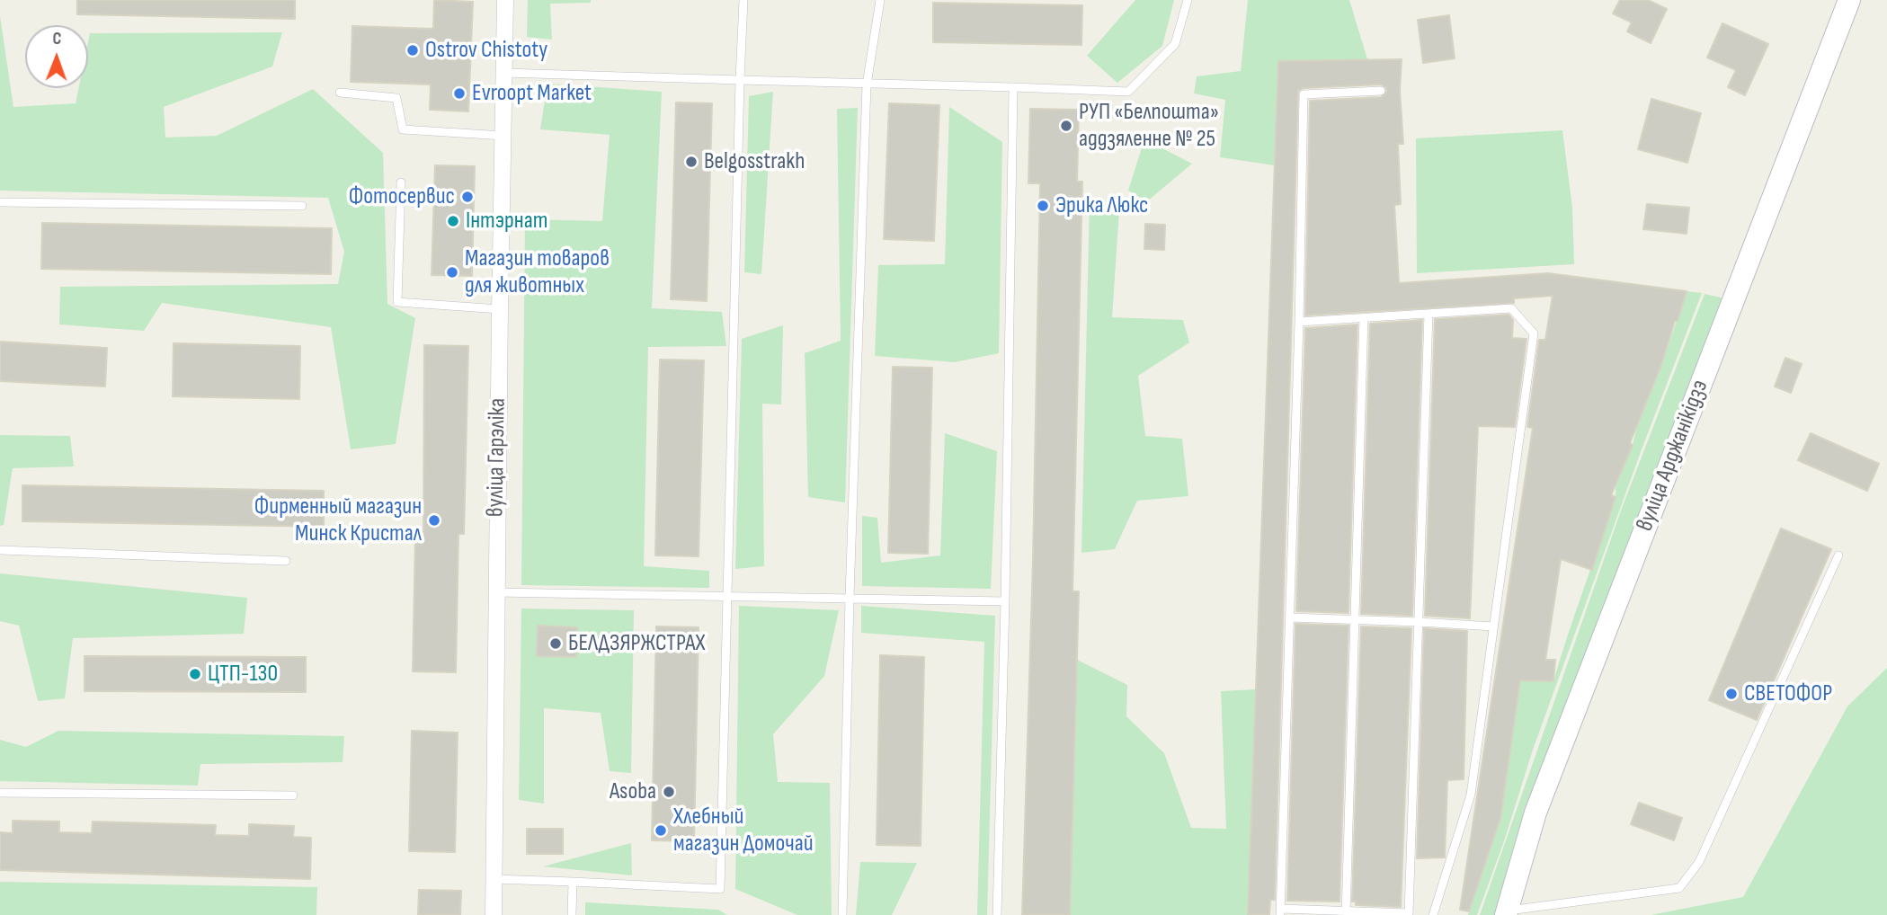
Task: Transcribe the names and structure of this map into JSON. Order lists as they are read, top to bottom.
{
  "streets": {
    "main road": ["вуліца Арджанікідзэ"],
    "street": ["вуліца Гарэліка"]
  },
  "places": [
    "Ostrov Chistoty",
    "Evroopt Market",
    "РУП «Белпошта» аддзяленне № 25",
    "Belgosstrakh",
    "Фотосервис",
    "Эрика Люкс",
    "Інтэрнат",
    "Магазин товаров для животных",
    "Фирменный магазин Минск Кристал",
    "БЕЛДЗЯРЖСТРАХ",
    "ЦТП-130",
    "СВЕТОФОР",
    "Asoba",
    "Хлебный магазин Домочай"
  ],
  "north": "top"
}
